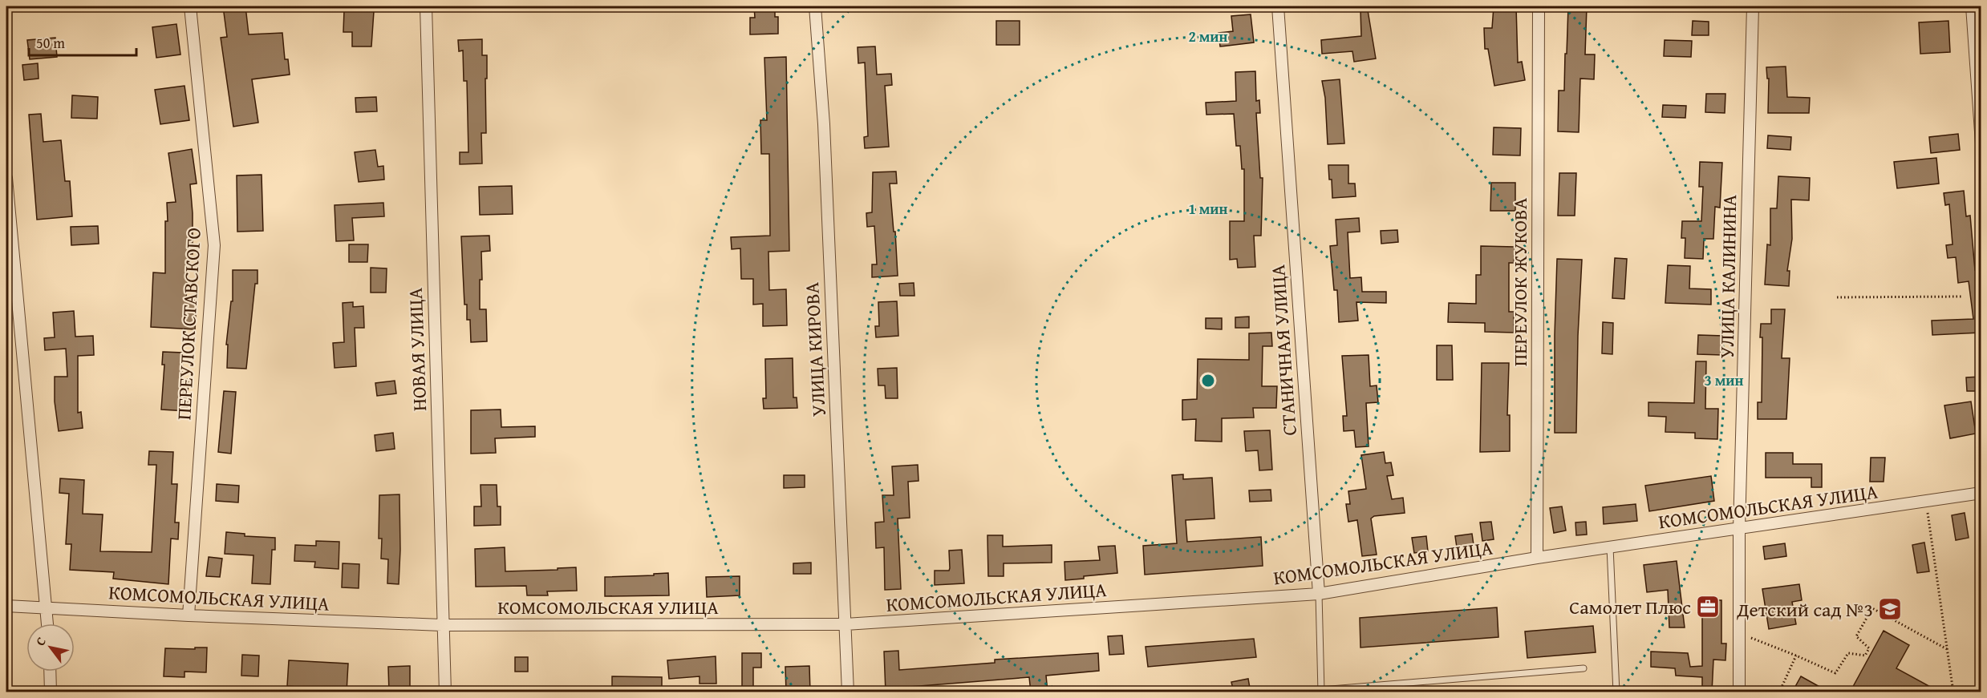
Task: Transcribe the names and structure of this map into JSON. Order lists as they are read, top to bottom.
{
  "streets": {
    "street": [
      "УЛИЦА КАЛИНИНА",
      "ПЕРЕУЛОК ЖУКОВА",
      "ПЕРЕУЛОК СТАВСКОГО",
      "НОВАЯ УЛИЦА",
      "УЛИЦА КИРОВА",
      "СТАНИЧНАЯ УЛИЦА",
      "КОМСОМОЛЬСКАЯ УЛИЦА"
    ]
  },
  "crossings": [
    ["УЛИЦА КАЛИНИНА", "КОМСОМОЛЬСКАЯ УЛИЦА"],
    ["ПЕРЕУЛОК ЖУКОВА", "КОМСОМОЛЬСКАЯ УЛИЦА"],
    ["ПЕРЕУЛОК СТАВСКОГО", "КОМСОМОЛЬСКАЯ УЛИЦА"],
    ["НОВАЯ УЛИЦА", "КОМСОМОЛЬСКАЯ УЛИЦА"],
    ["УЛИЦА КИРОВА", "КОМСОМОЛЬСКАЯ УЛИЦА"],
    ["СТАНИЧНАЯ УЛИЦА", "КОМСОМОЛЬСКАЯ УЛИЦА"]
  ],
  "places": {
    "office": ["Самолет Плюс"],
    "school or university": ["Детский сад №3"]
  },
  "scale_bar": "50 m",
  "north": "top left",
  "rings": ["2 мин", "1 мин", "3 мин"]
}
